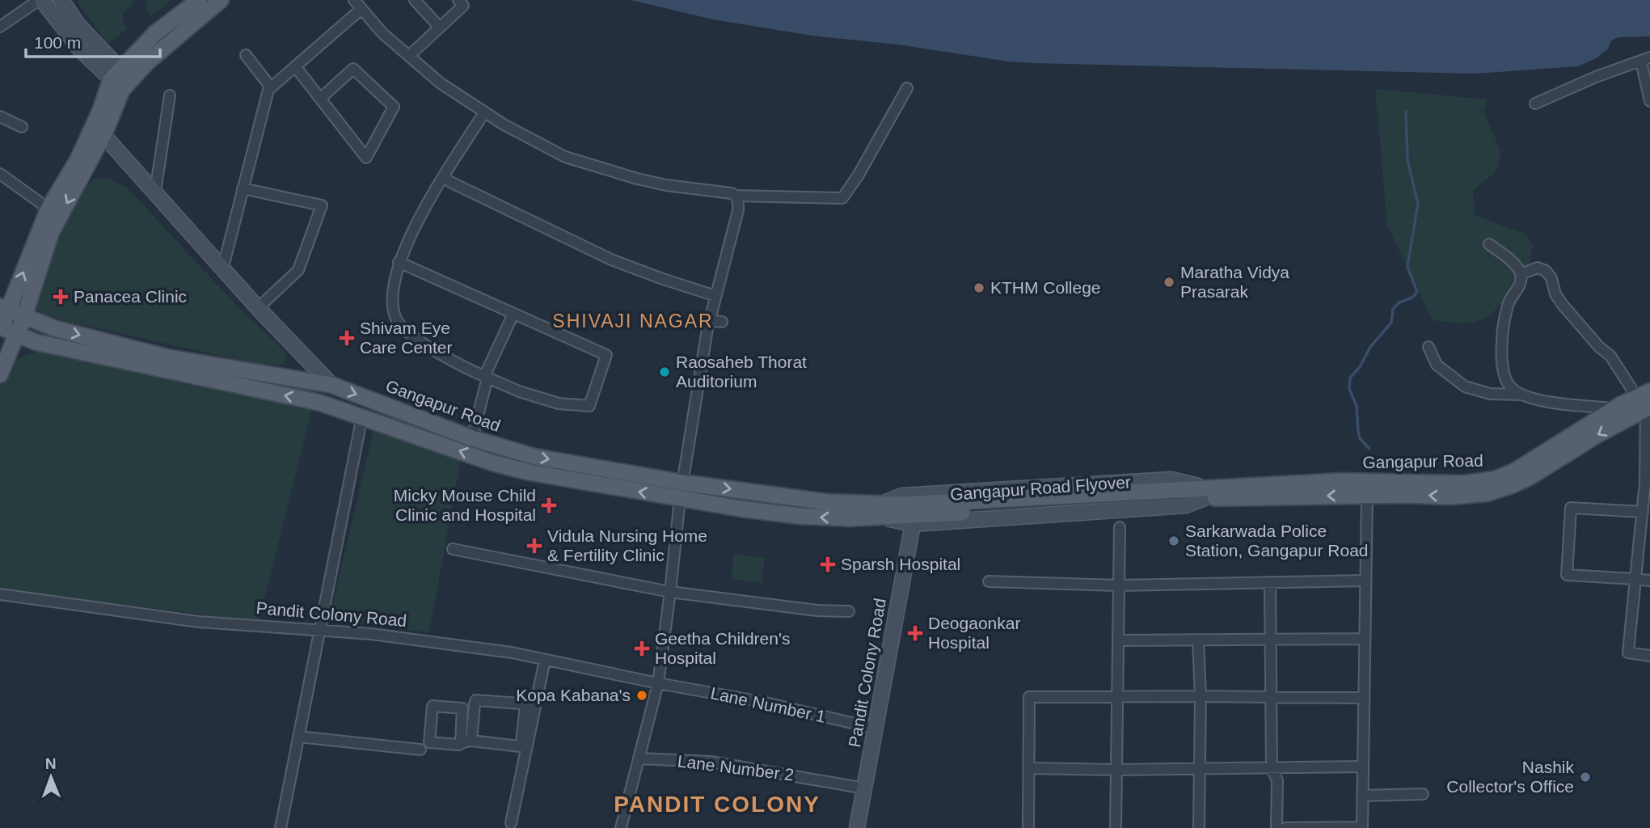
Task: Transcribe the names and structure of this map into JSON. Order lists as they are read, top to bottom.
{
  "streets": {
    "main road": ["Gangapur Road", "Gangapur Road Flyover"],
    "street": ["Pandit Colony Road", "Lane Number 1", "Lane Number 2"]
  },
  "crossings": [
    ["Gangapur Road", "Gangapur Road Flyover"],
    ["Gangapur Road Flyover", "Pandit Colony Road"],
    ["Pandit Colony Road", "Lane Number 1"],
    ["Pandit Colony Road", "Lane Number 2"]
  ],
  "districts": ["SHIVAJI NAGAR", "PANDIT COLONY"],
  "places": {
    "other": [
      "Maratha Vidya Prasarak",
      "KTHM College",
      "Raosaheb Thorat Auditorium",
      "Sarkarwada Police Station, Gangapur Road",
      "Kopa Kabana's",
      "Nashik Collector's Office"
    ],
    "health": [
      "Panacea Clinic",
      "Shivam Eye Care Center",
      "Micky Mouse Child Clinic and Hospital",
      "Vidula Nursing Home & Fertility Clinic",
      "Sparsh Hospital",
      "Deogaonkar Hospital",
      "Geetha Children's Hospital"
    ]
  },
  "scale_bar": "100 m",
  "north": "top"
}
